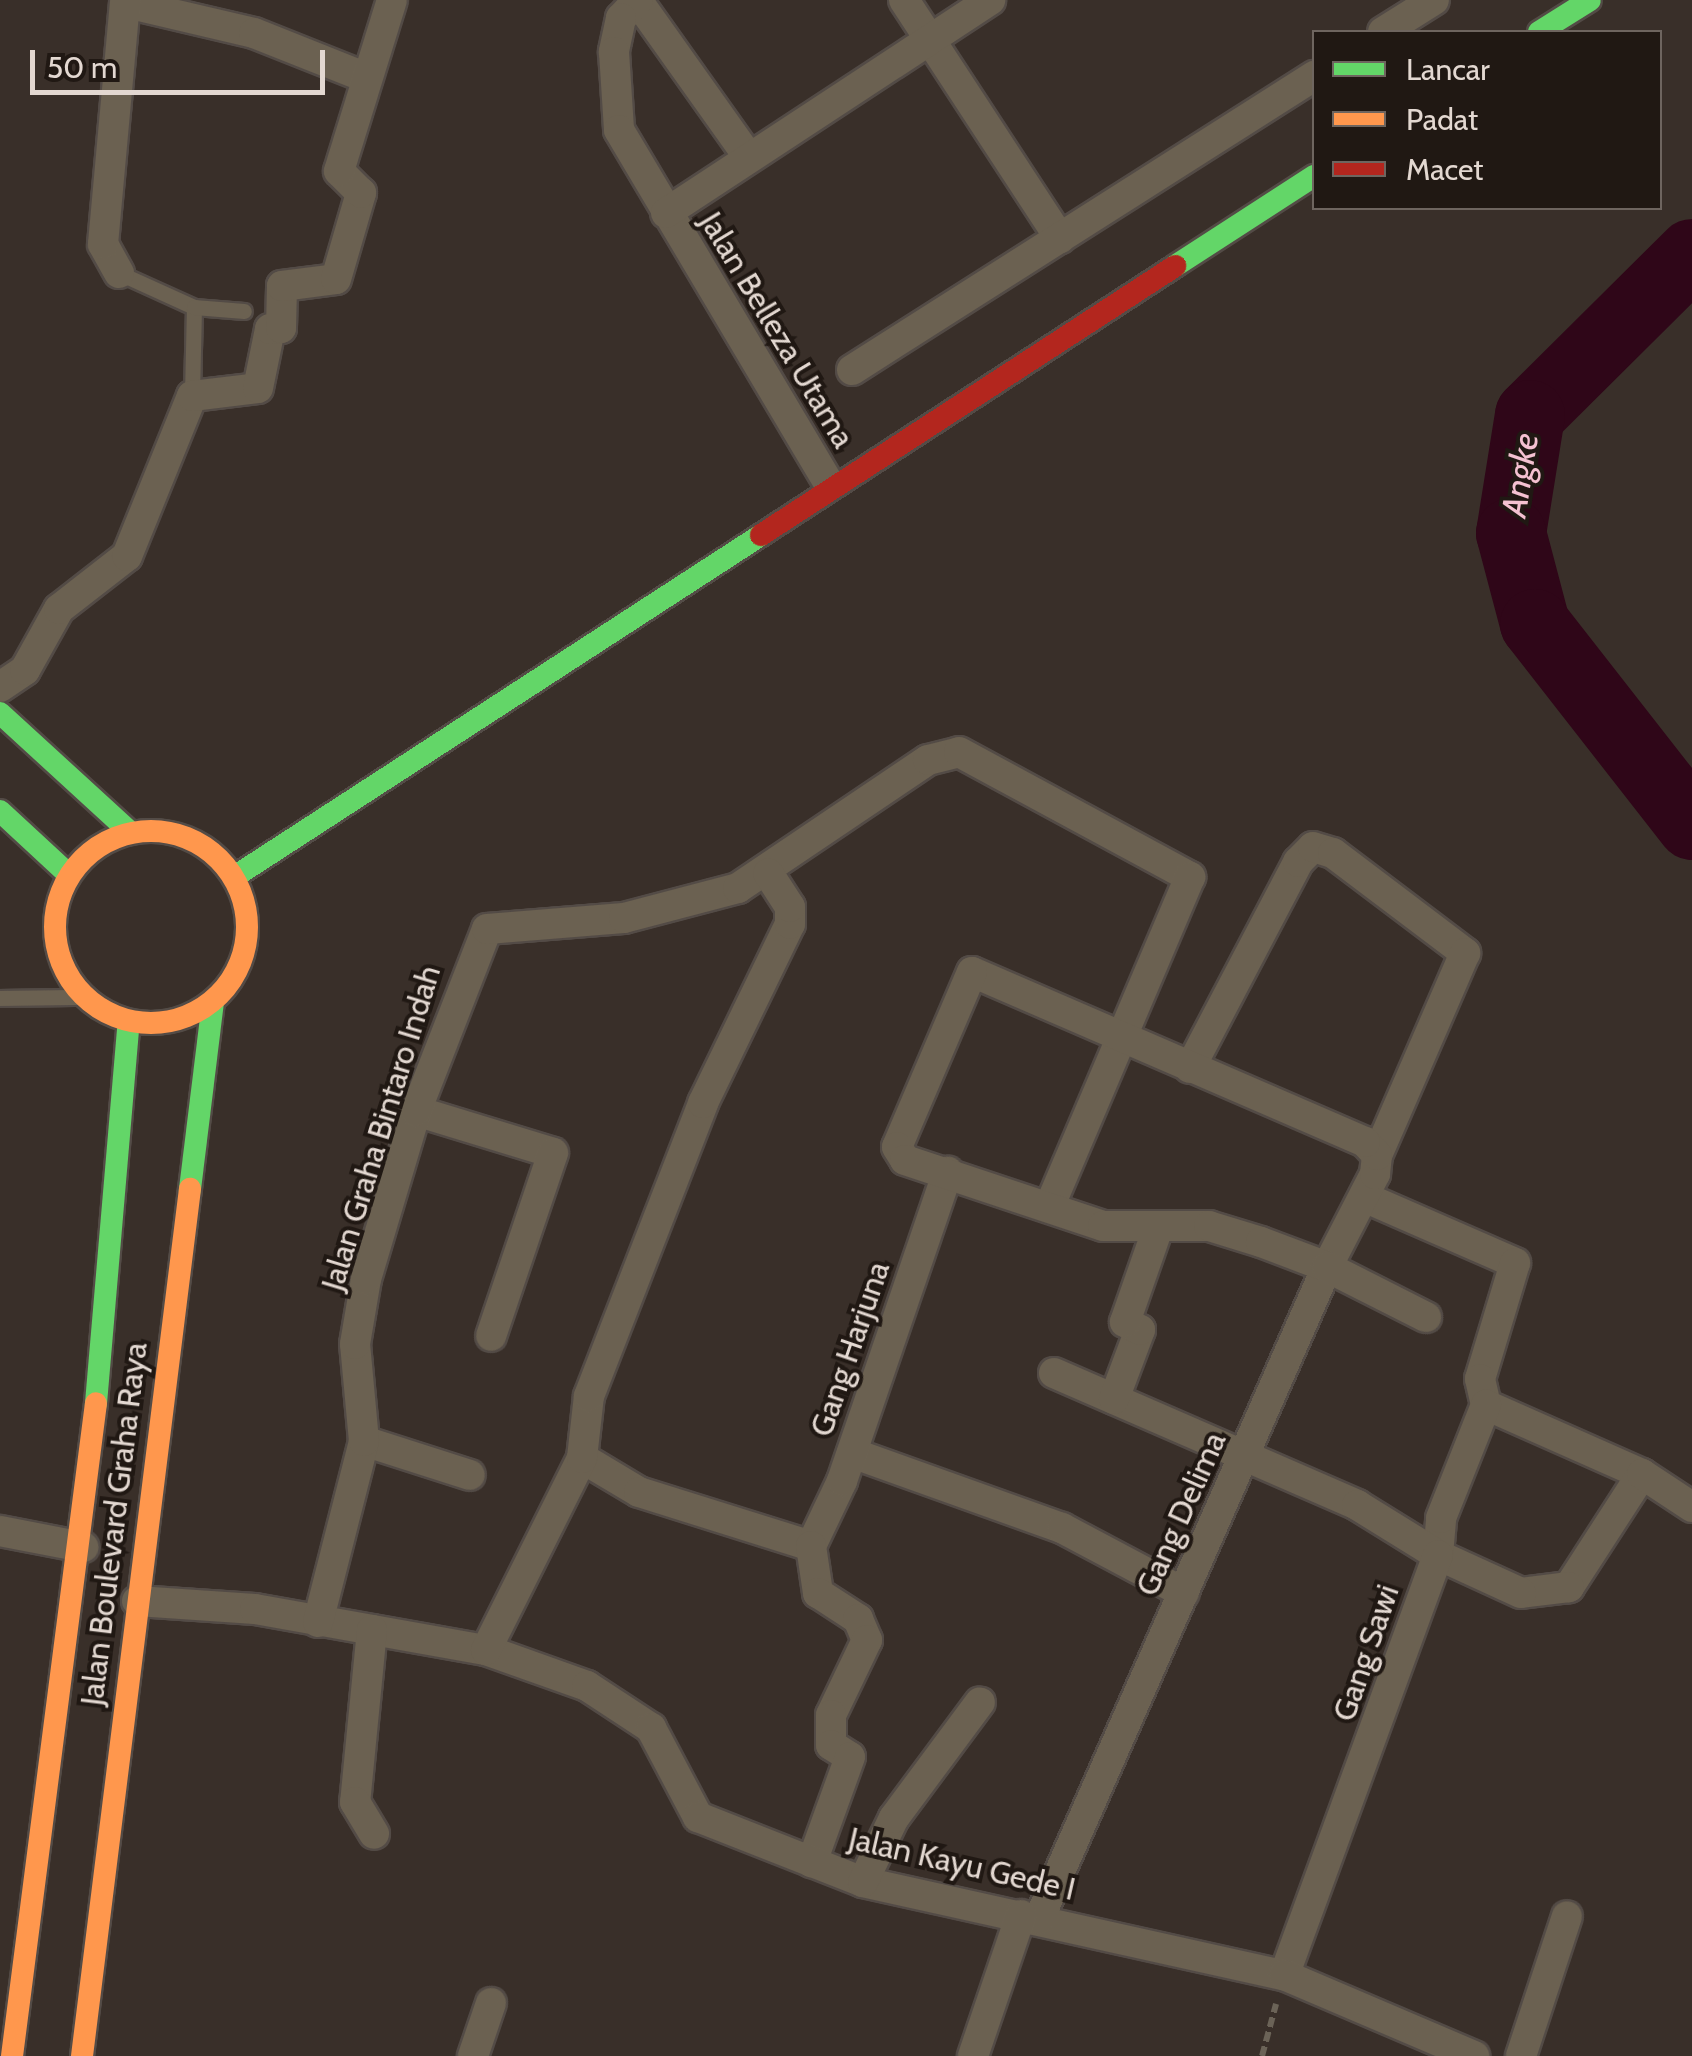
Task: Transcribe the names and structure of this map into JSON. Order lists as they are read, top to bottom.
{
  "streets": {
    "main road": ["Jalan Boulevard Graha Raya"],
    "street": [
      "Jalan Belleza Utama",
      "Jalan Graha Bintaro Indah",
      "Gang Harjuna",
      "Gang Delima",
      "Gang Sawi",
      "Jalan Kayu Gede I"
    ]
  },
  "crossings": [
    ["Jalan Graha Bintaro Indah", "Jalan Kayu Gede I"],
    ["Gang Delima", "Gang Sawi"],
    ["Gang Delima", "Jalan Kayu Gede I"],
    ["Jalan Boulevard Graha Raya", "Jalan Kayu Gede I"],
    ["Gang Sawi", "Jalan Kayu Gede I"]
  ],
  "water": ["Angke"],
  "legend": ["Lancar", "Padat", "Macet"],
  "scale_bar": "50 m"
}
